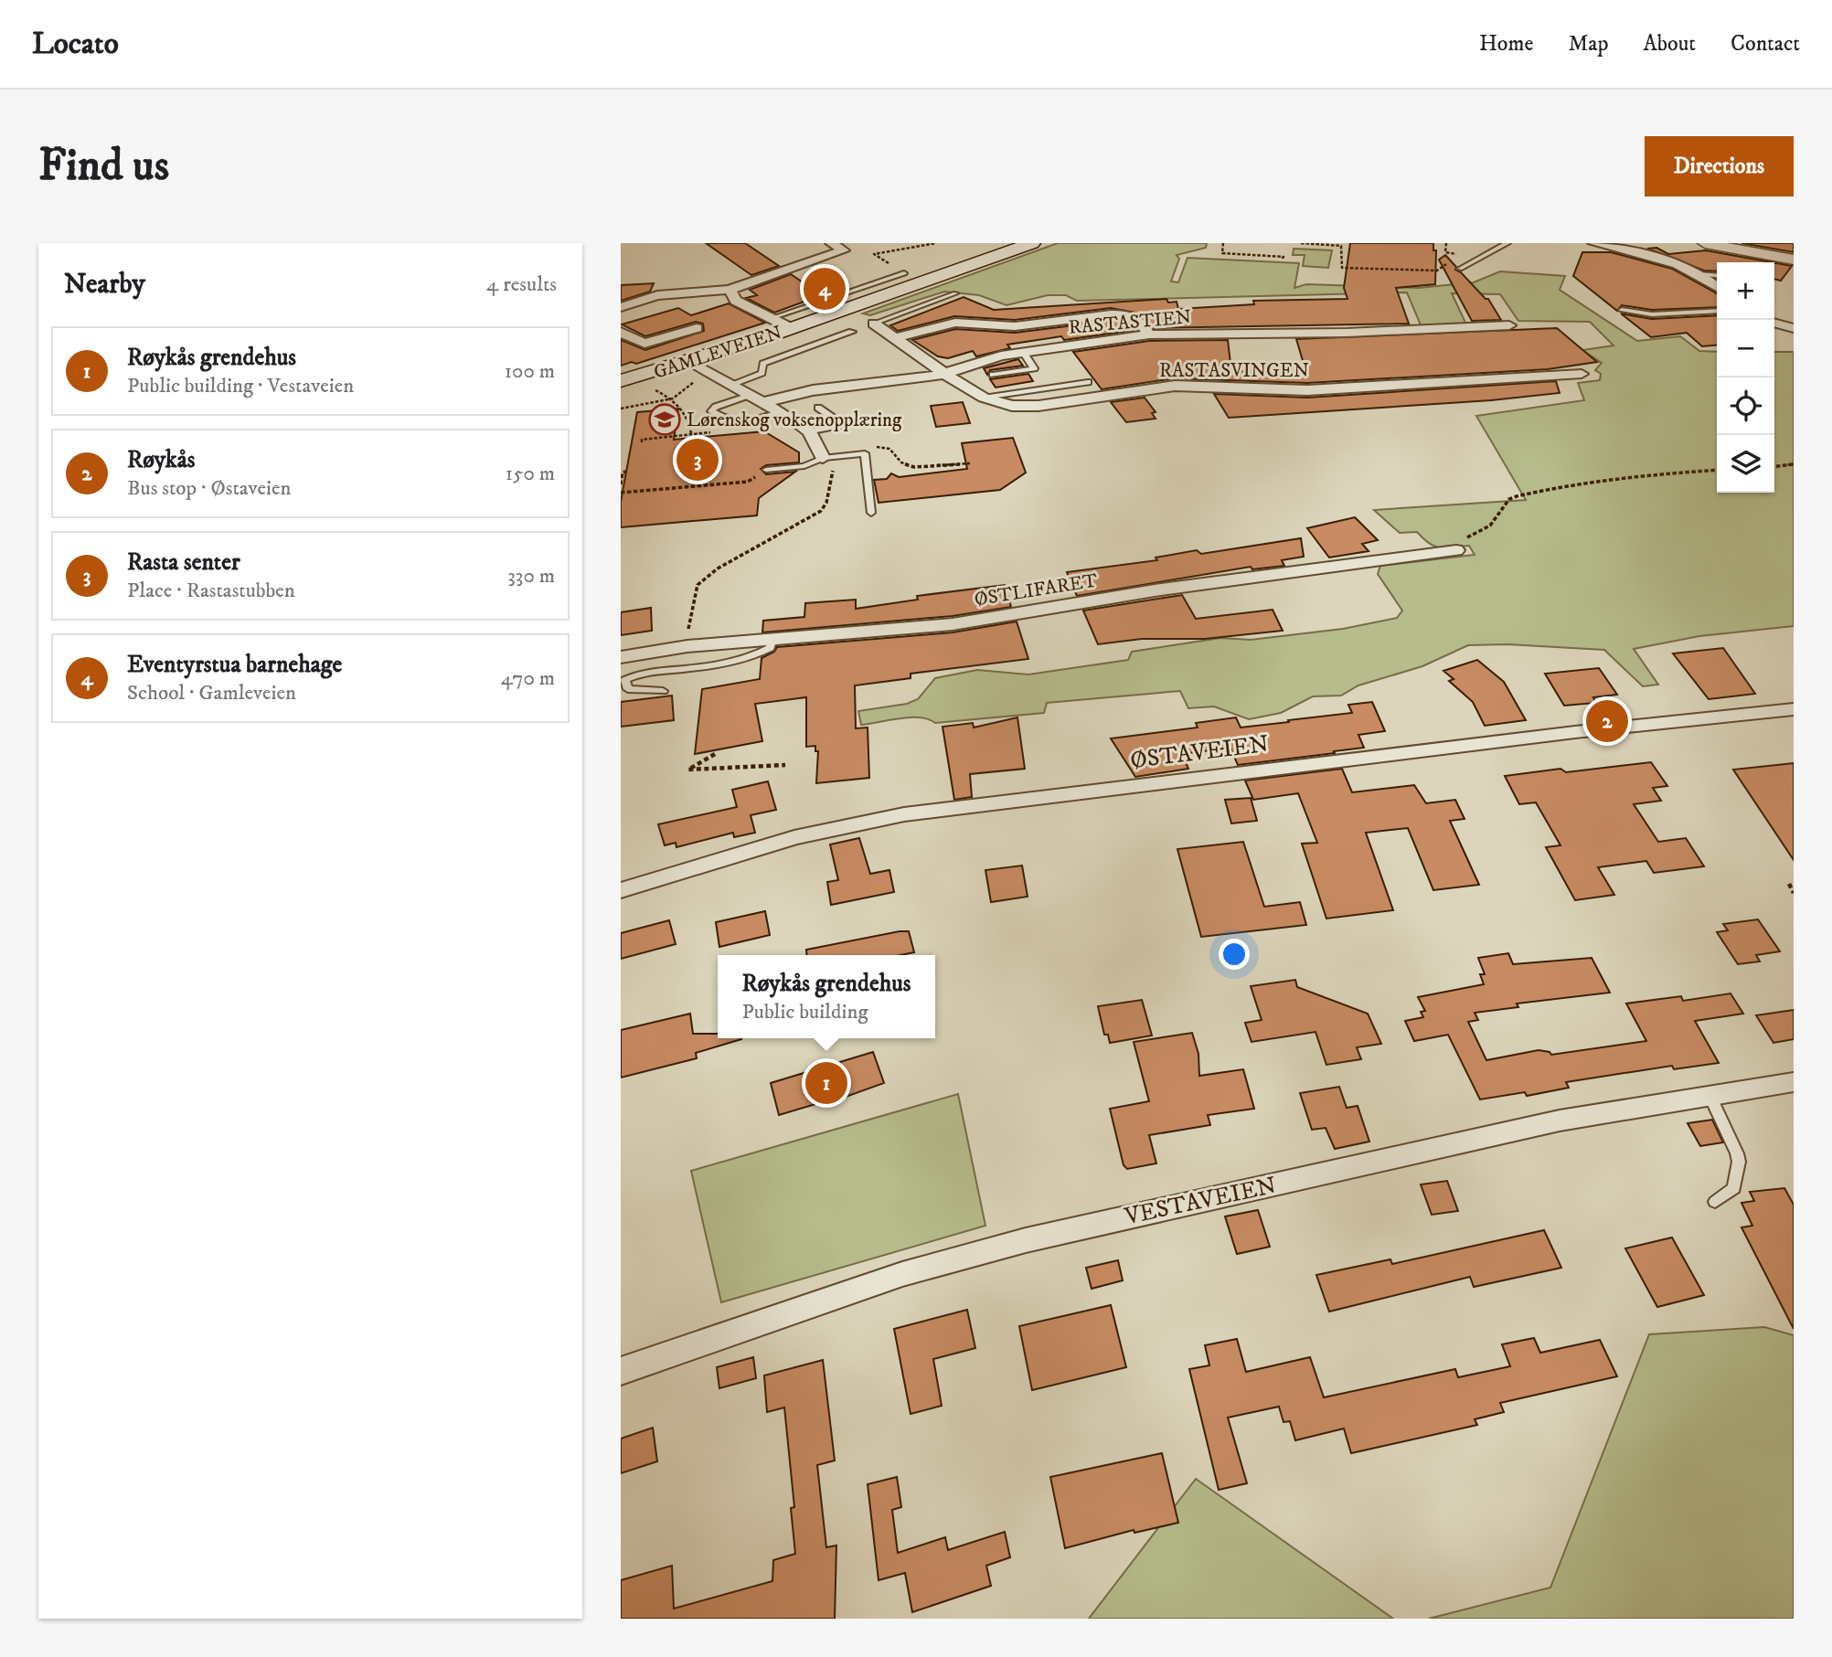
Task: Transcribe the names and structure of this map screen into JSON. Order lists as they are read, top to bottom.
{
  "streets": {
    "main road": ["GAMLEVEIEN"],
    "street": [
      "RASTASTIEN",
      "RASTASVINGEN",
      "ØSTLIFARET",
      "ØSTAVEIEN",
      "VESTAVEIEN"
    ]
  },
  "crossings": [
    ["RASTASTIEN", "RASTASVINGEN"]
  ],
  "places": {
    "school or university": ["Lørenskog voksenopplæring"]
  },
  "page": {
    "header": "Locato",
    "nav": [
      "Home",
      "Map",
      "About",
      "Contact"
    ],
    "buttons": "Directions",
    "title": "Find us",
    "heading": ["Nearby", "4 results"],
    "map_buttons": ["+", "−"],
    "pins": [
      "4",
      "3",
      "2",
      "1"
    ],
    "list": [
      {
        "mark": "1",
        "name": "Røykås grendehus",
        "note": "Public building · Vestaveien",
        "value": "100 m"
      },
      {
        "mark": "2",
        "name": "Røykås",
        "note": "Bus stop · Østaveien",
        "value": "150 m"
      },
      {
        "mark": "3",
        "name": "Rasta senter",
        "note": "Place · Rastastubben",
        "value": "330 m"
      },
      {
        "mark": "4",
        "name": "Eventyrstua barnehage",
        "note": "School · Gamleveien",
        "value": "470 m"
      }
    ],
    "popup": ["Røykås grendehus", "Public building"]
  }
}
